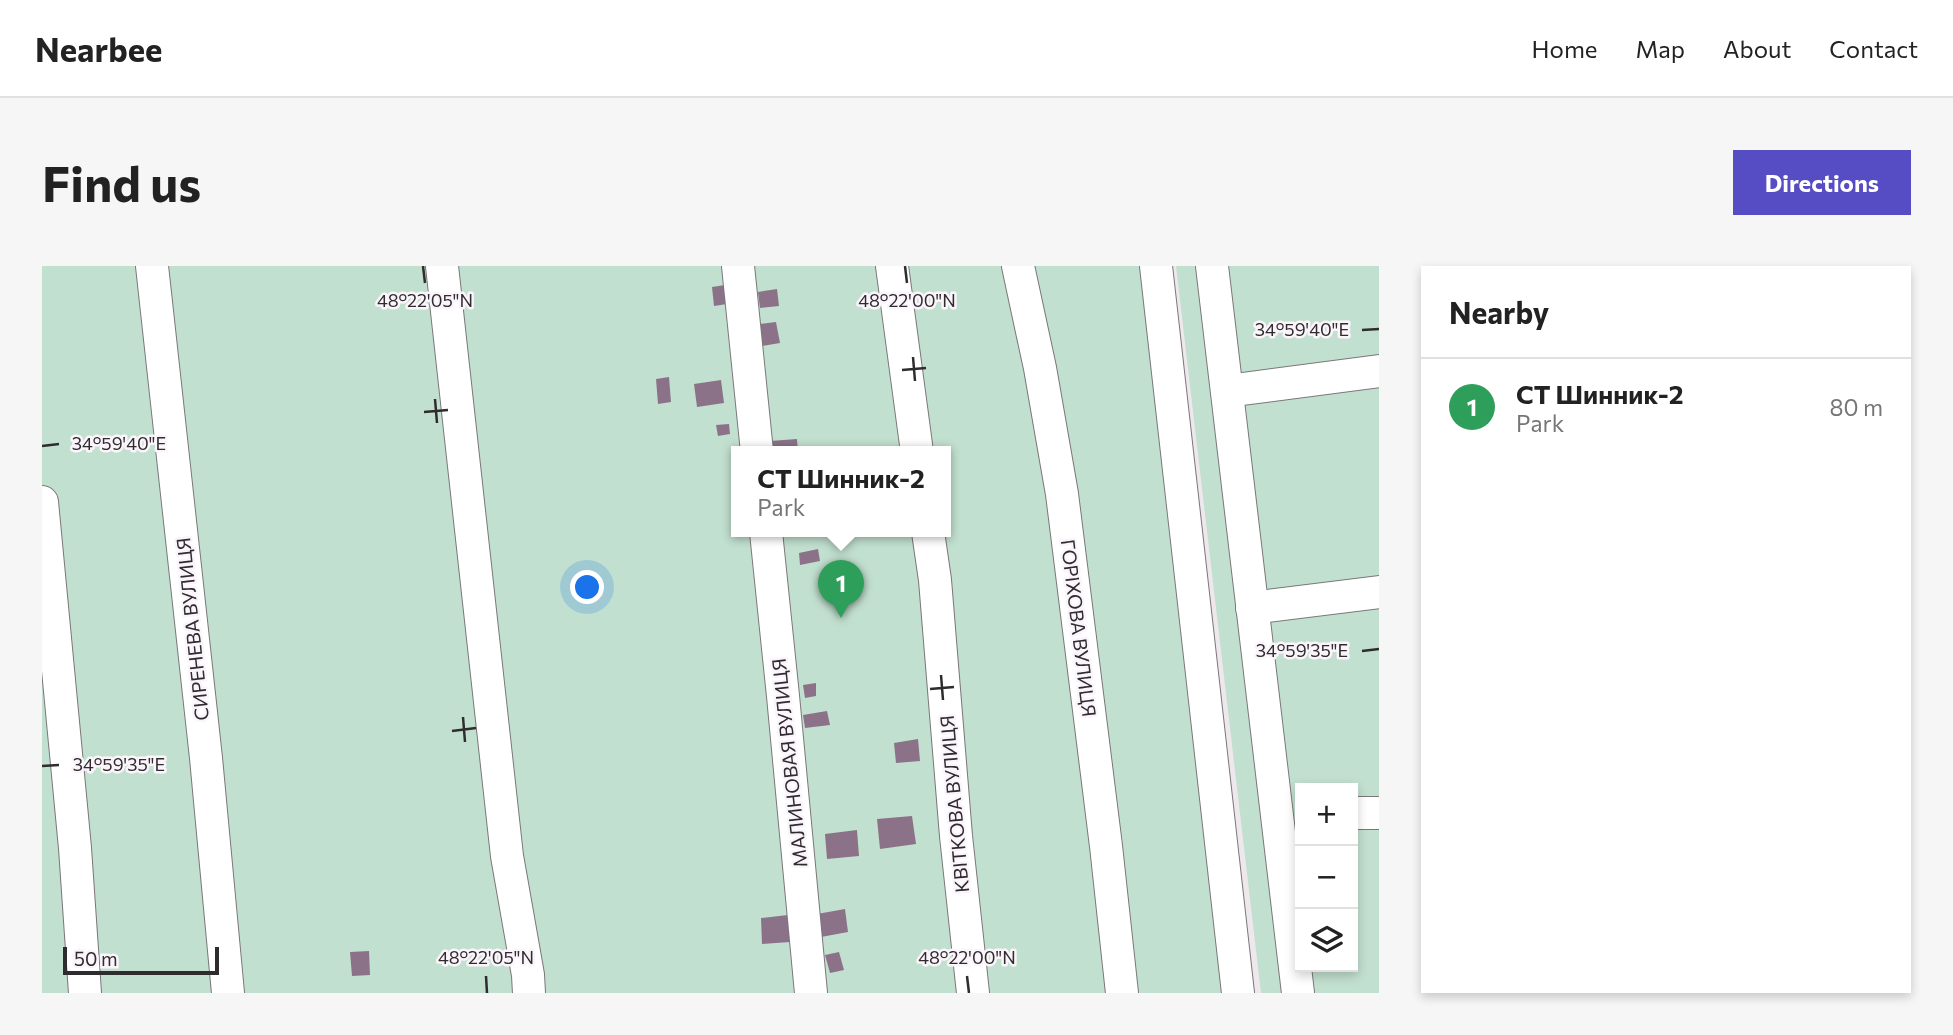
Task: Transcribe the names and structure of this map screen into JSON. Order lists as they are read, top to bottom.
{
  "streets": {
    "street": [
      "ГОРІХОВА ВУЛИЦЯ",
      "СИРЕНЕВА ВУЛИЦЯ",
      "МАЛИНОВАЯ ВУЛИЦЯ",
      "КВІТКОВА ВУЛИЦЯ"
    ]
  },
  "scale_bar": "50 m",
  "page": {
    "header": "Nearbee",
    "nav": [
      "Home",
      "Map",
      "About",
      "Contact"
    ],
    "buttons": "Directions",
    "title": "Find us",
    "heading": "Nearby",
    "list": [
      {
        "mark": "1",
        "name": "СТ Шинник-2",
        "note": "Park",
        "value": "80 m"
      }
    ],
    "popup": ["СТ Шинник-2", "Park"],
    "pins": "1",
    "map_buttons": ["+", "−"],
    "scale": "50 m"
  },
  "coordinates": [
    "48°22'05\"N",
    "48°22'00\"N",
    "34°59'40\"E",
    "34°59'35\"E"
  ]
}
